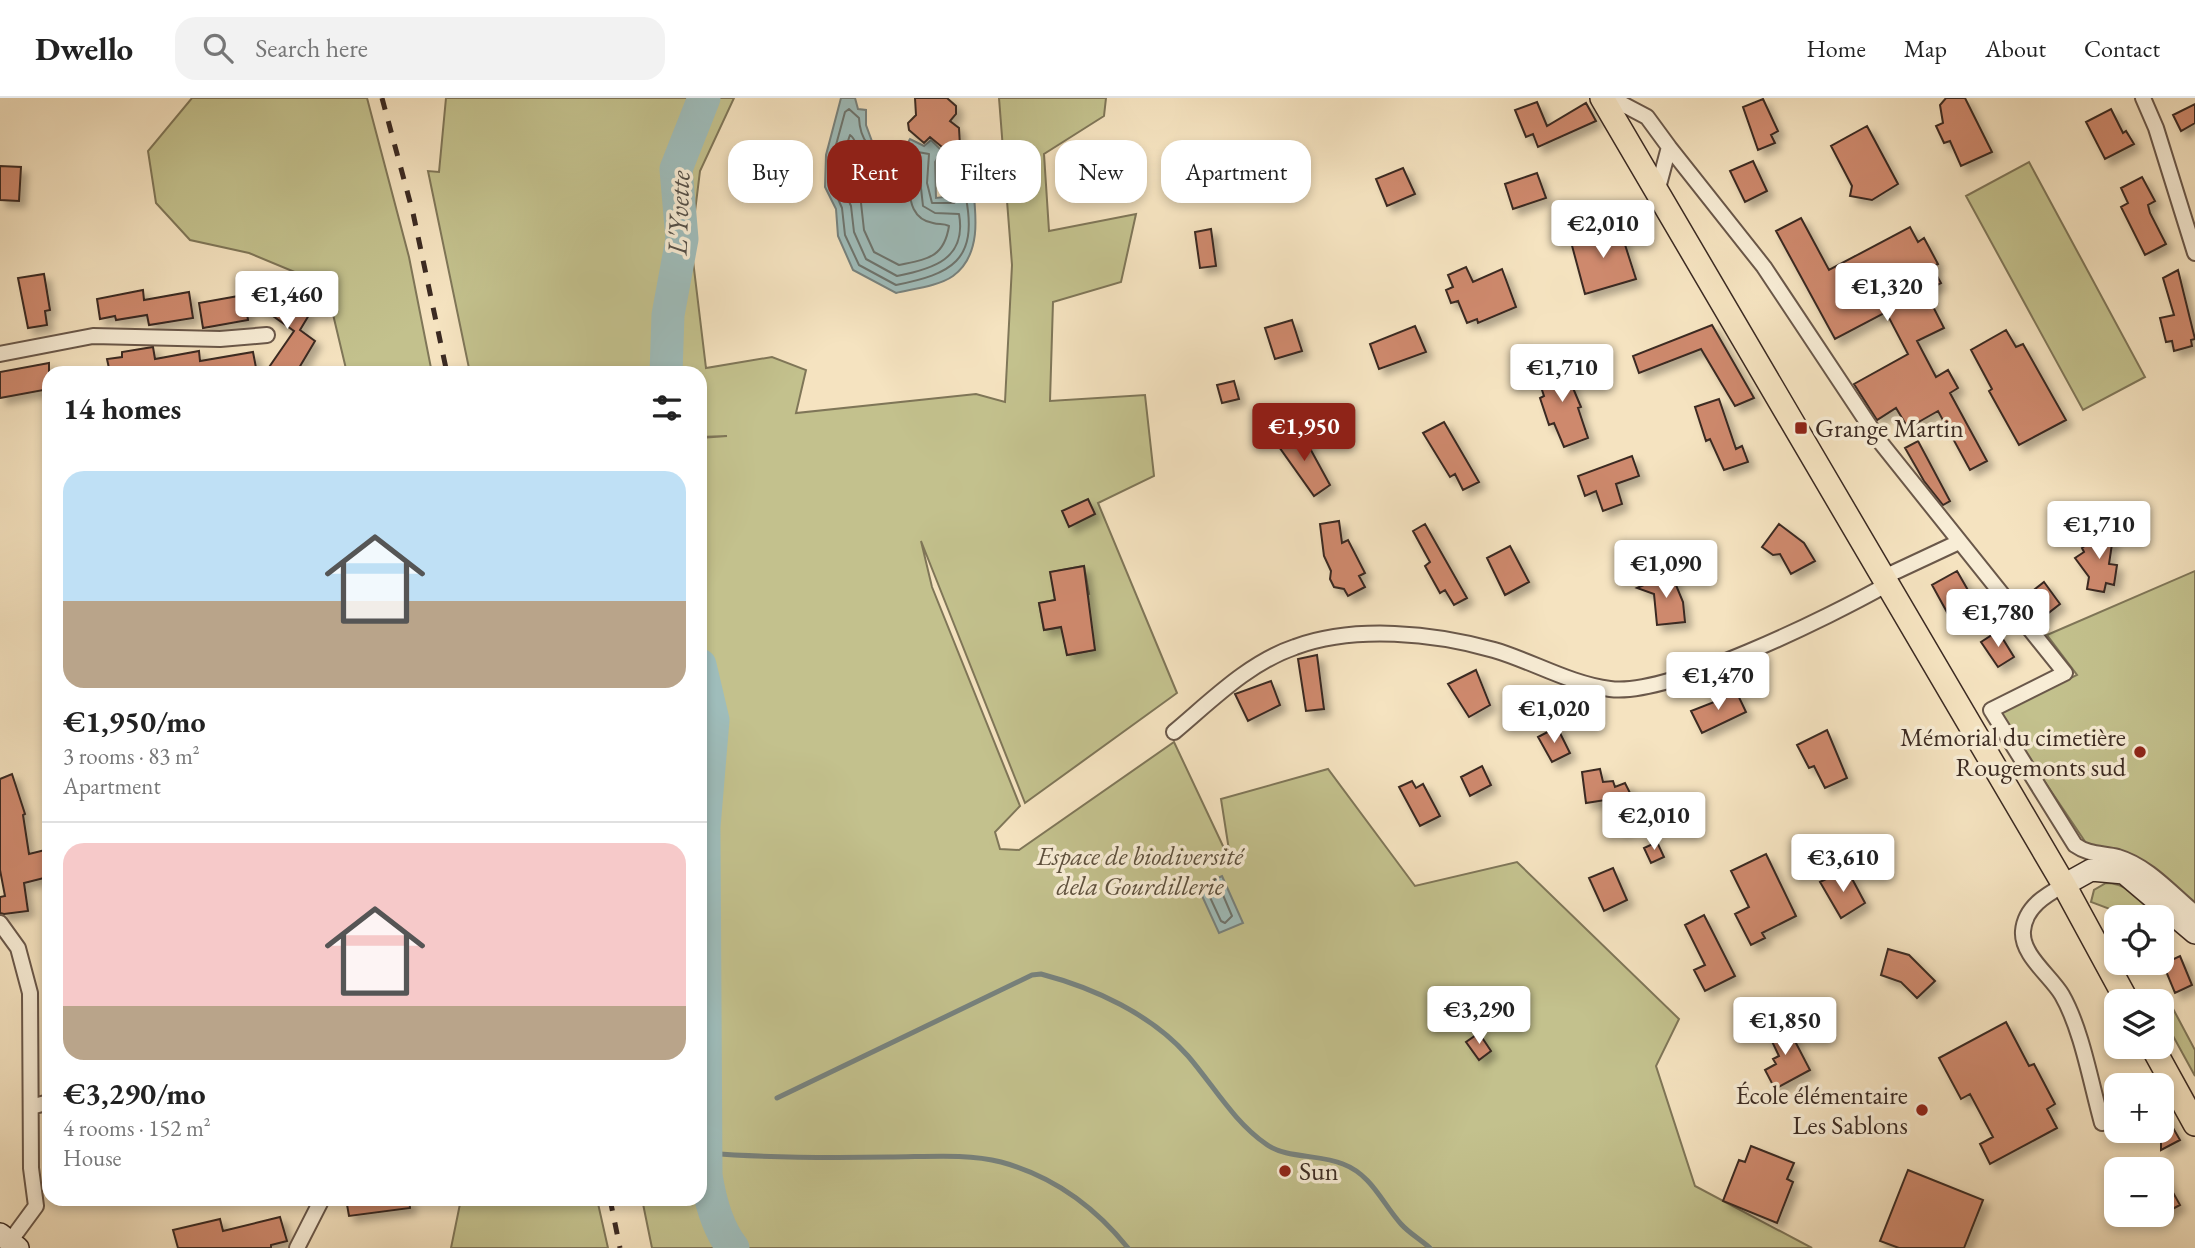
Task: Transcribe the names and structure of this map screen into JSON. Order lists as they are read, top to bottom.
{
  "water": ["L'Yvette"],
  "parks": ["Espace de biodiversité dela Gourdillerie"],
  "places": {
    "transit": ["Grange Martin"],
    "other": ["Mémorial du cimetière Rougemonts sud", "École élémentaire Les Sablons", "Sun"]
  },
  "page": {
    "header": "Dwello",
    "search": "Search here",
    "nav": [
      "Home",
      "Map",
      "About",
      "Contact"
    ],
    "chip": [
      "Buy",
      "Rent",
      "Filters",
      "New",
      "Apartment"
    ],
    "price": [
      "€2,010",
      "€1,320",
      "€1,460",
      "€1,710",
      "€1,950",
      "€1,710",
      "€1,090",
      "€1,780",
      "€1,470",
      "€1,020",
      "€2,010",
      "€3,610",
      "€3,290",
      "€1,850"
    ],
    "heading": "14 homes",
    "list": [
      {
        "name": "€1,950/mo",
        "note": "3 rooms · 83 m² · Apartment"
      },
      {
        "name": "€3,290/mo",
        "note": "4 rooms · 152 m² · House"
      }
    ],
    "map_buttons": ["+", "−"]
  }
}
